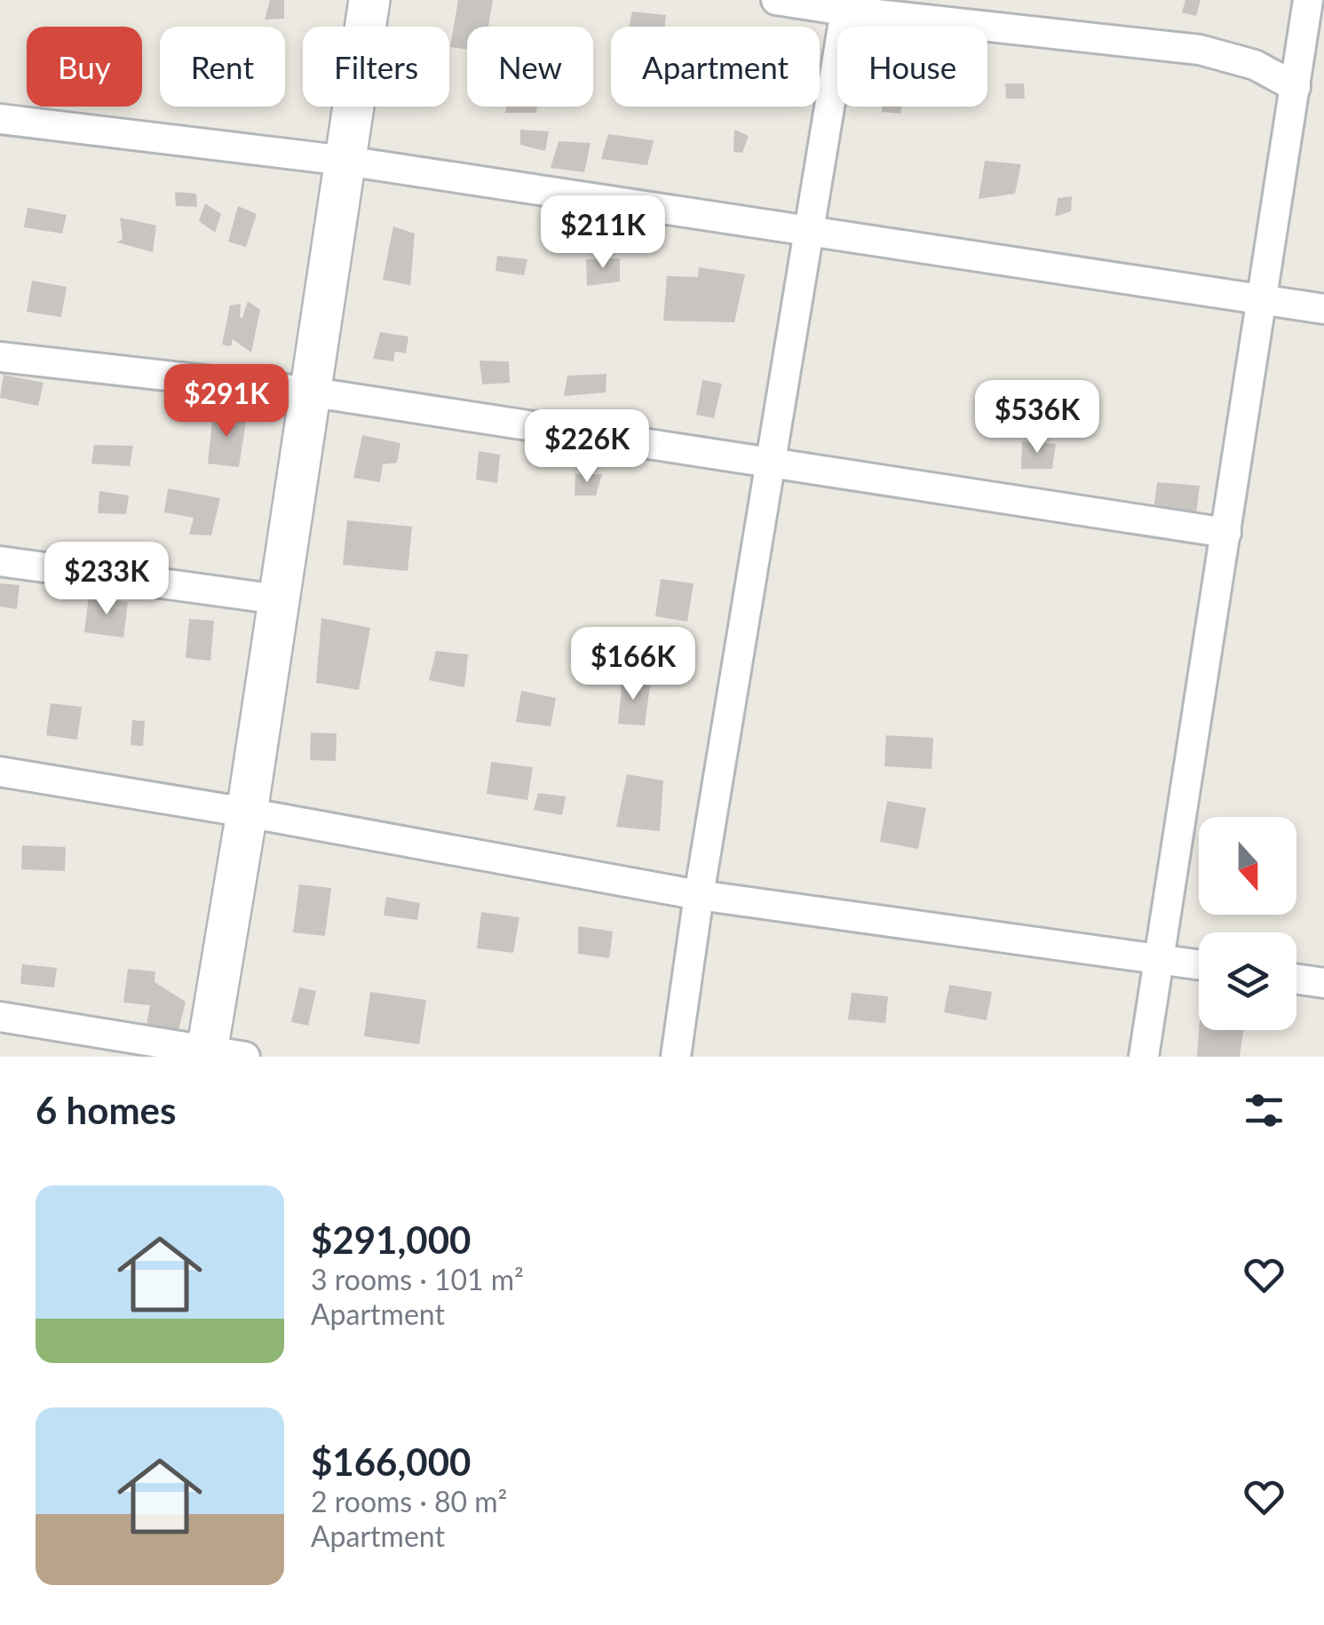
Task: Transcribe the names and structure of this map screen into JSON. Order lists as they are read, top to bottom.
{
  "north": "bottom",
  "page": {
    "chip": [
      "Buy",
      "Rent",
      "Filters",
      "New",
      "Apartment",
      "House"
    ],
    "price": [
      "$211K",
      "$291K",
      "$536K",
      "$226K",
      "$233K",
      "$166K"
    ],
    "heading": "6 homes",
    "list": [
      {
        "name": "$291,000",
        "note": "3 rooms · 101 m² · Apartment"
      },
      {
        "name": "$166,000",
        "note": "2 rooms · 80 m² · Apartment"
      }
    ]
  }
}
